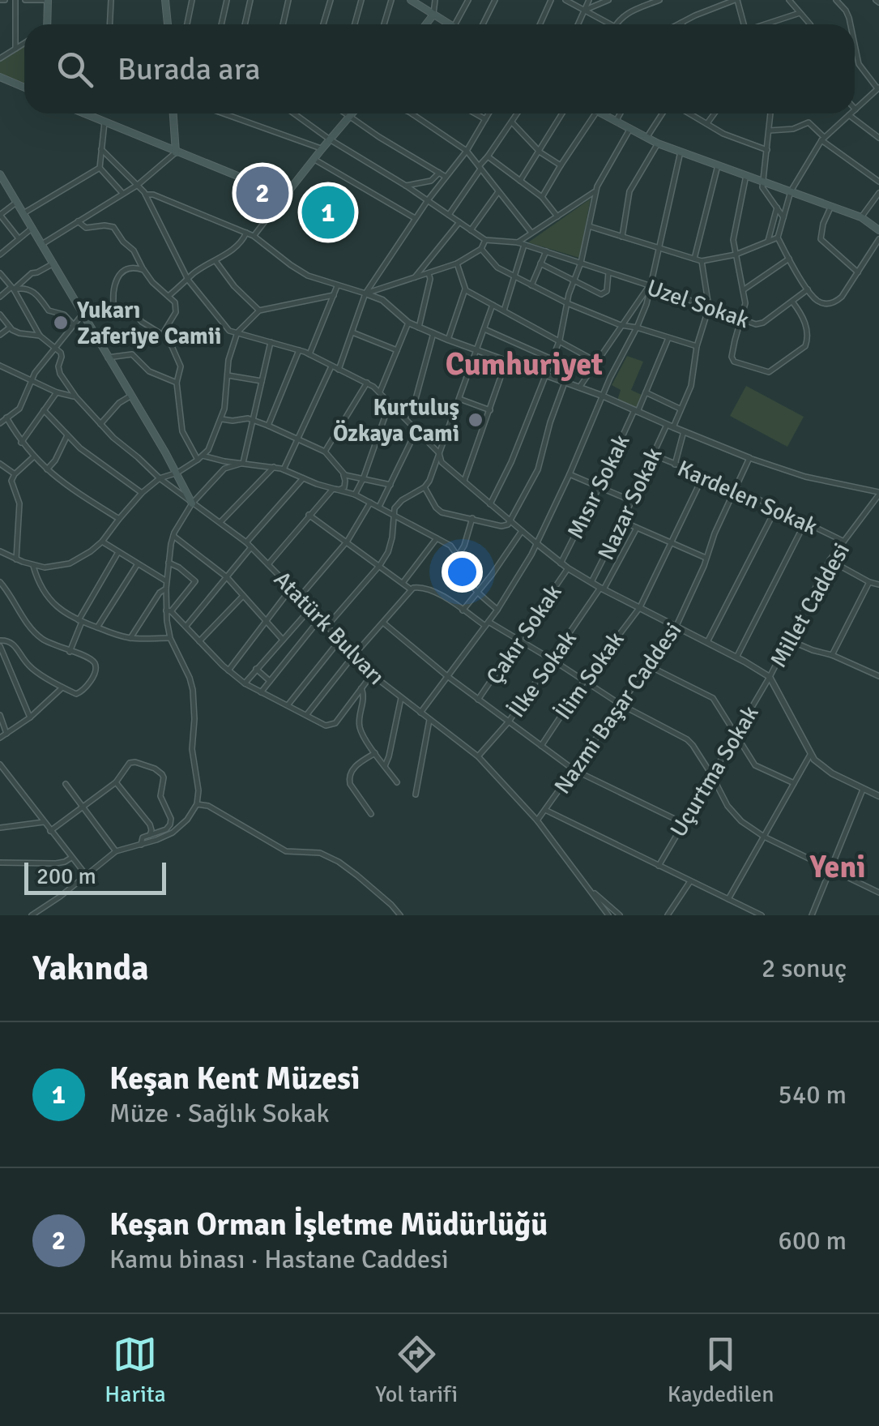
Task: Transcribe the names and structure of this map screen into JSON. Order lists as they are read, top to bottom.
{
  "streets": {
    "street": [
      "Uzel Sokak",
      "Mısır Sokak",
      "Kardelen Sokak",
      "Nazar Sokak",
      "Millet Caddesi",
      "Atatürk Bulvarı",
      "Çakır Sokak",
      "İlke Sokak",
      "İlim Sokak",
      "Nazmi Başar Caddesi",
      "Uçurtma Sokak"
    ]
  },
  "crossings": [
    ["Uzel Sokak", "Nazar Sokak"],
    ["Kardelen Sokak", "Nazar Sokak"],
    ["Kardelen Sokak", "Millet Caddesi"],
    ["Kardelen Sokak", "İlim Sokak"],
    ["Kardelen Sokak", "Nazmi Başar Caddesi"],
    ["Millet Caddesi", "Uçurtma Sokak"],
    ["Atatürk Bulvarı", "İlke Sokak"],
    ["Atatürk Bulvarı", "Nazmi Başar Caddesi"]
  ],
  "districts": ["Cumhuriyet", "Yeni"],
  "places": ["Yukarı Zaferiye Camii", "Kurtuluş Özkaya Cami"],
  "scale_bar": "200 m",
  "page": {
    "search": "Burada ara",
    "pins": ["2", "1"],
    "scale": "200 m",
    "heading": ["Yakında", "2 sonuç"],
    "list": [
      {
        "mark": "1",
        "name": "Keşan Kent Müzesi",
        "note": "Müze · Sağlık Sokak",
        "value": "540 m"
      },
      {
        "mark": "2",
        "name": "Keşan Orman İşletme Müdürlüğü",
        "note": "Kamu binası · Hastane Caddesi",
        "value": "600 m"
      }
    ],
    "nav": ["Harita", "Yol tarifi", "Kaydedilen"]
  }
}
